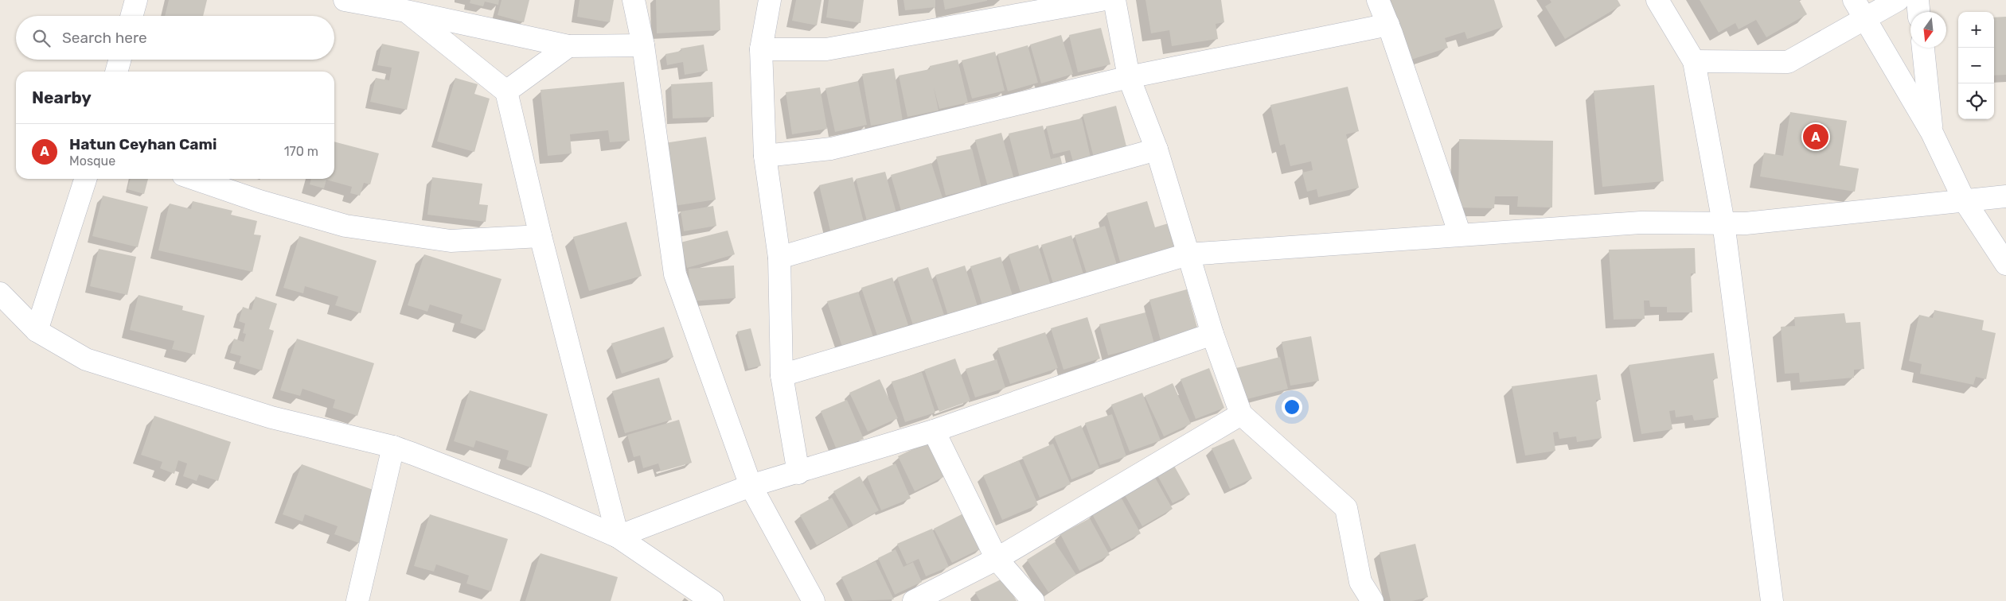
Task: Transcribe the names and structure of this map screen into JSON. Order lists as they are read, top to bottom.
{
  "north": "bottom",
  "page": {
    "map_buttons": ["+", "−"],
    "search": "Search here",
    "heading": "Nearby",
    "pins": "A",
    "list": [
      {
        "mark": "A",
        "name": "Hatun Ceyhan Cami",
        "note": "Mosque",
        "value": "170 m"
      }
    ]
  }
}
